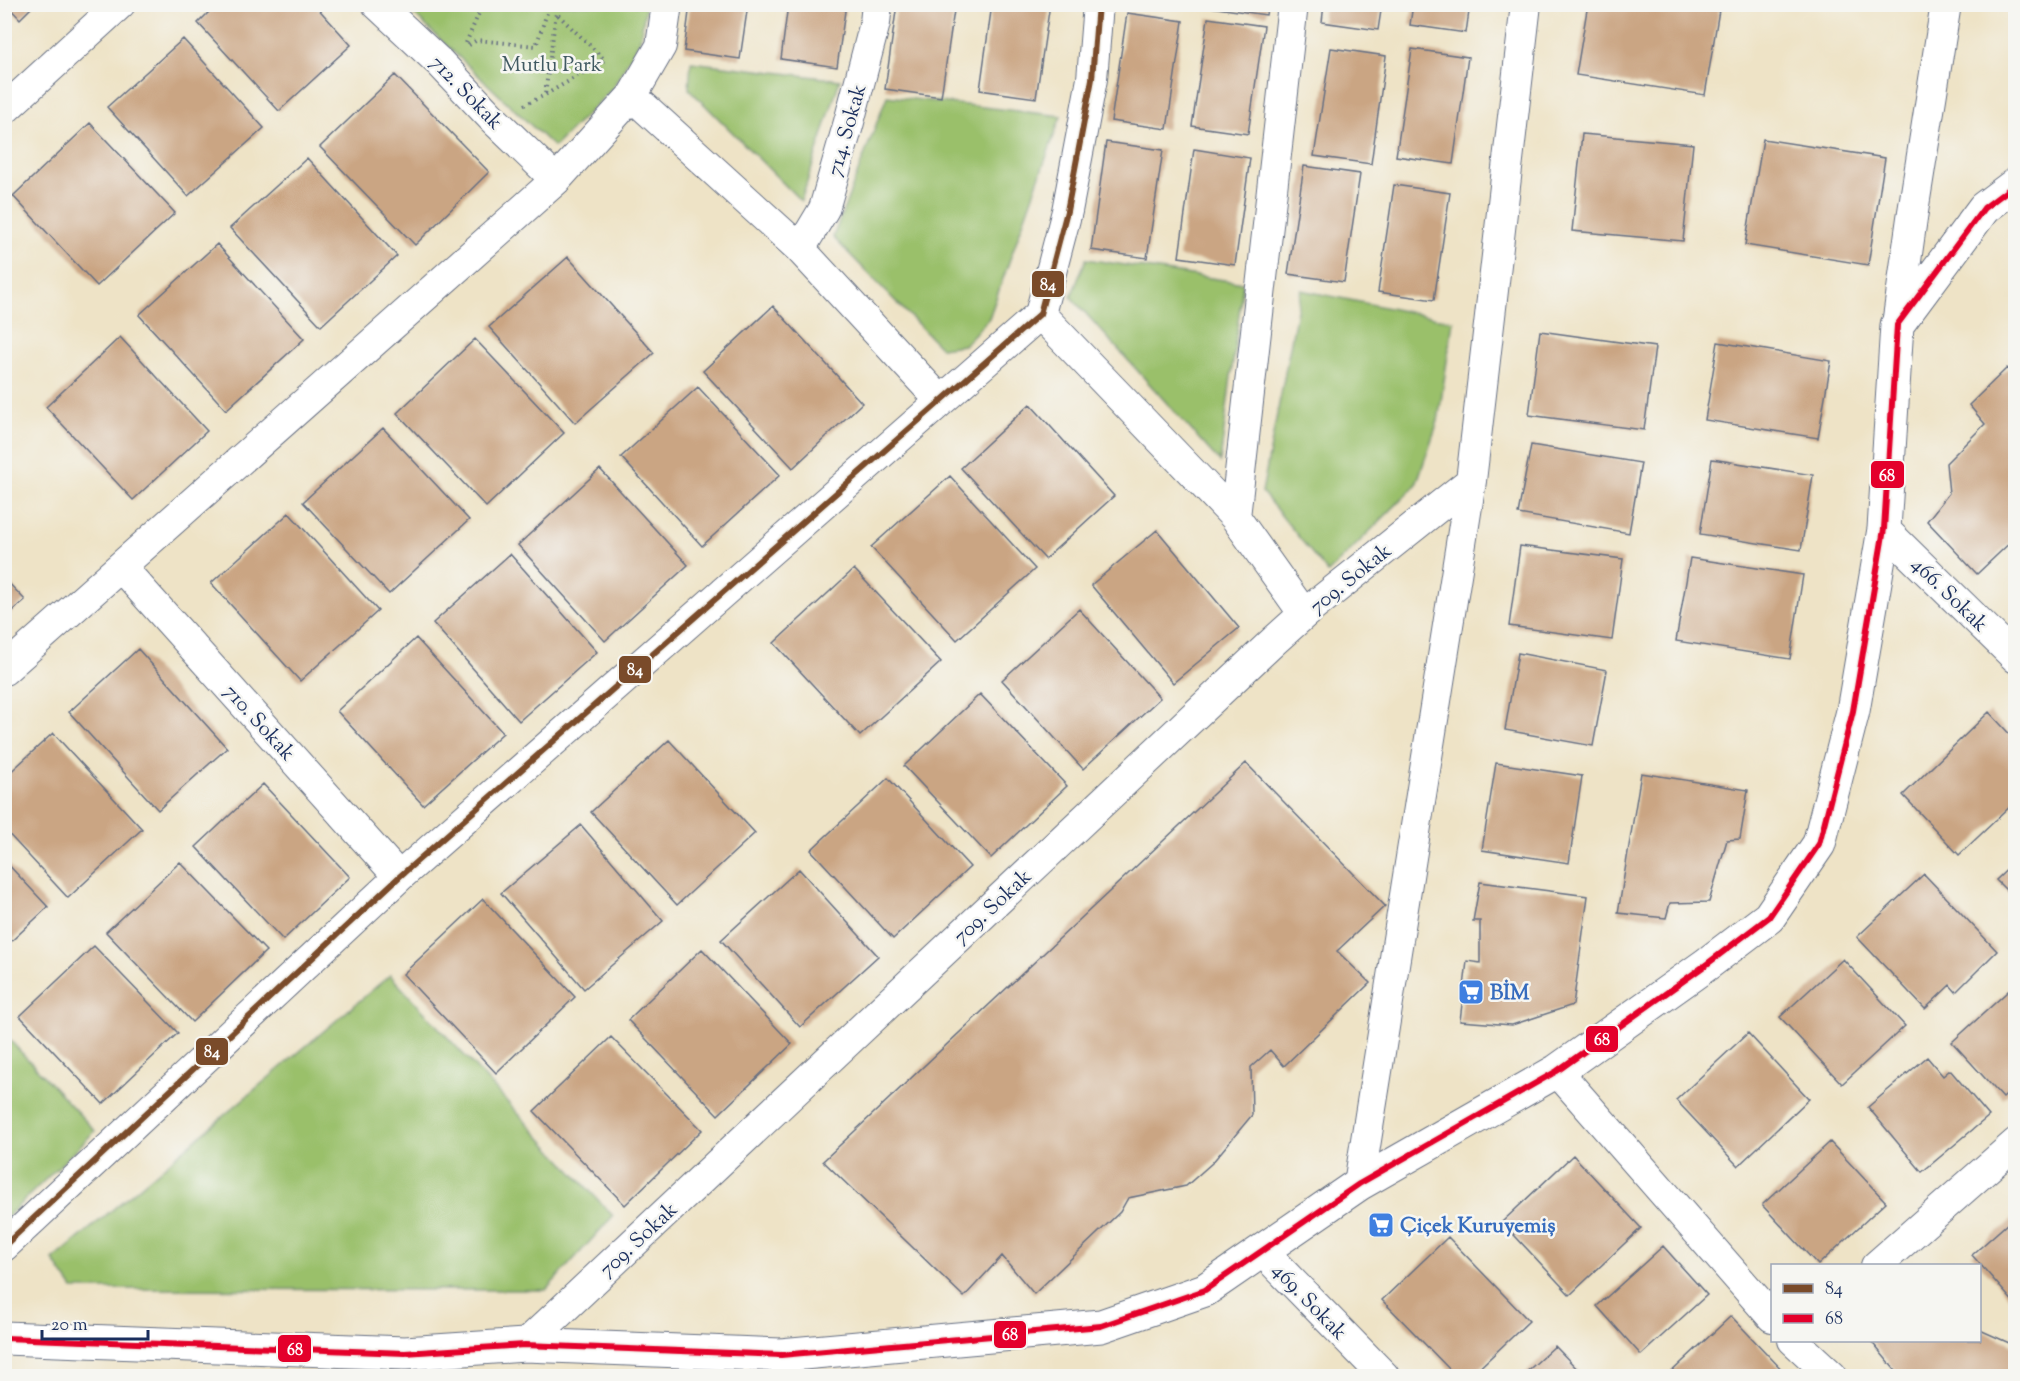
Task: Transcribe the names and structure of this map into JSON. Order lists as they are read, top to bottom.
{
  "streets": {
    "street": [
      "712. Sokak",
      "714. Sokak",
      "709. Sokak",
      "466. Sokak",
      "710. Sokak",
      "469. Sokak"
    ]
  },
  "parks": ["Mutlu Park"],
  "places": {
    "supermarket": ["BİM", "Çiçek Kuruyemiş"]
  },
  "lines": ["transit line 84", "transit line 68"],
  "legend": ["84", "68"],
  "scale_bar": "20 m"
}
